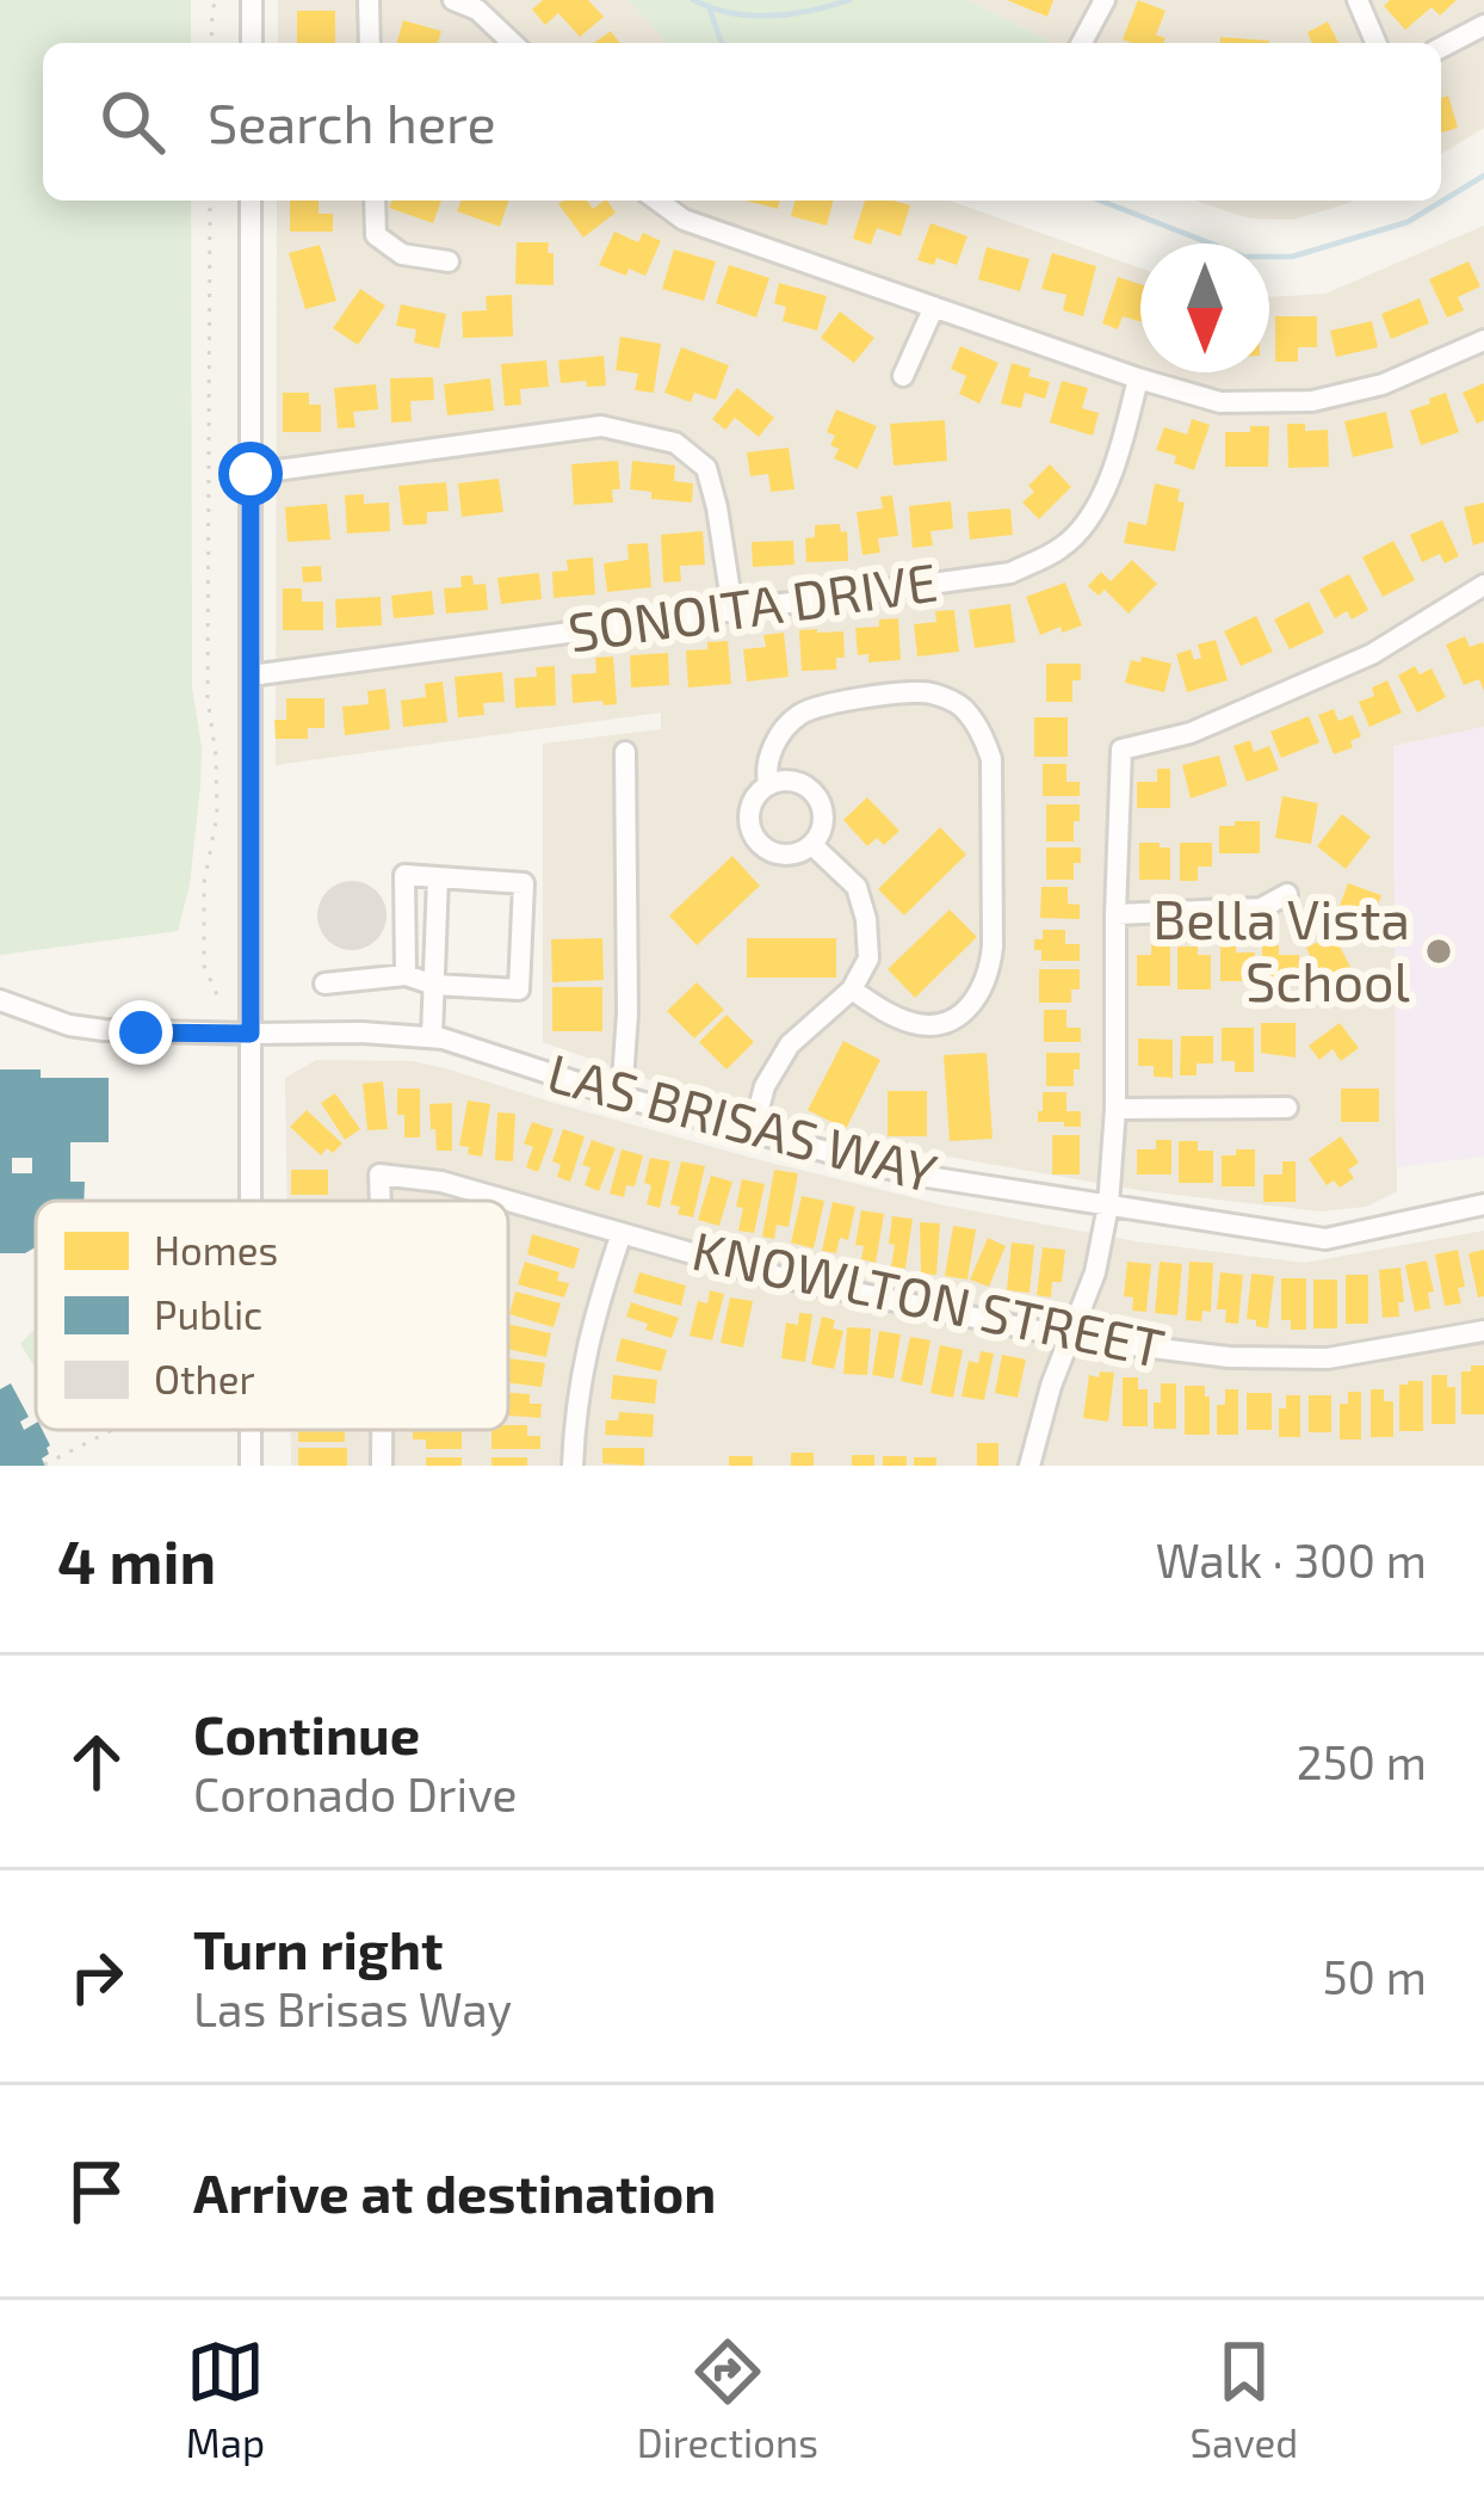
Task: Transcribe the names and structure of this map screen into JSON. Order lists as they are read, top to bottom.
{
  "streets": {
    "street": ["SONOITA DRIVE", "LAS BRISAS WAY", "KNOWLTON STREET"]
  },
  "places": ["Bella Vista School"],
  "legend": ["Homes", "Public", "Other"],
  "north": "bottom",
  "page": {
    "search": "Search here",
    "heading": ["4 min", "Walk · 300 m"],
    "list": [
      ["Continue", "Coronado Drive", "250 m"],
      ["Turn right", "Las Brisas Way", "50 m"],
      "Arrive at destination"
    ],
    "nav": ["Map", "Directions", "Saved"]
  }
}
